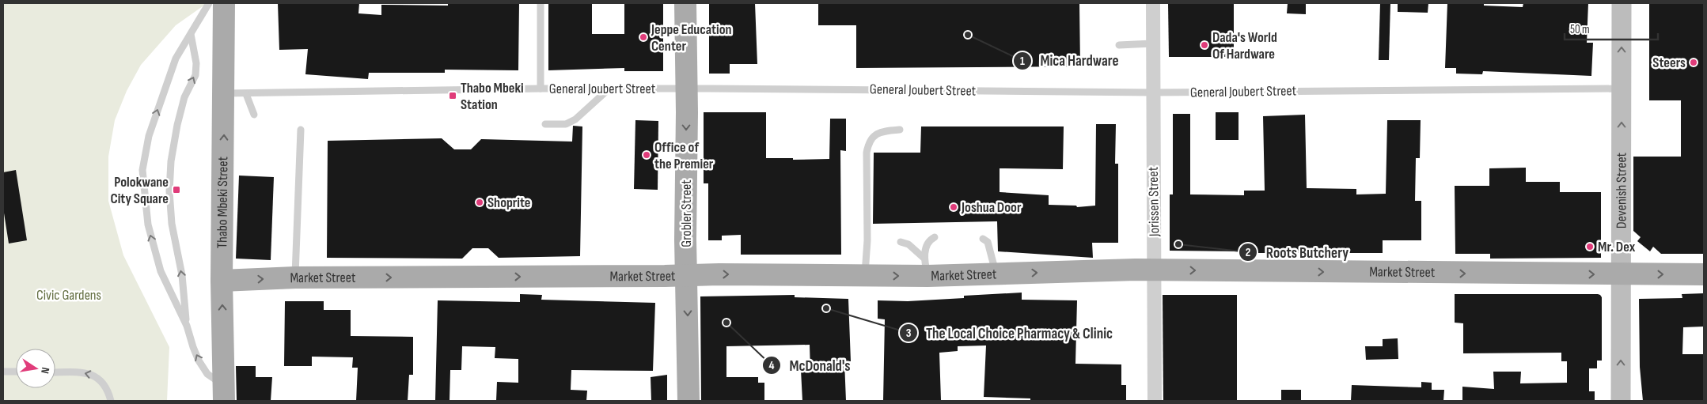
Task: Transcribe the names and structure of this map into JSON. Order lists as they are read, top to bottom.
{
  "streets": {
    "main road": [
      "Devenish Street",
      "Thabo Mbeki Street",
      "Grobler Street",
      "Market Street"
    ],
    "street": ["Jorissen Street"],
    "lane": ["General Joubert Street"]
  },
  "crossings": [
    ["General Joubert Street", "Devenish Street"],
    ["General Joubert Street", "Jorissen Street"],
    ["General Joubert Street", "Thabo Mbeki Street"],
    ["General Joubert Street", "Grobler Street"],
    ["Devenish Street", "Market Street"],
    ["Jorissen Street", "Market Street"],
    ["Thabo Mbeki Street", "Market Street"],
    ["Grobler Street", "Market Street"]
  ],
  "one_way": [
    "Devenish Street",
    "Thabo Mbeki Street",
    "Grobler Street",
    "Market Street"
  ],
  "parks": ["Civic Gardens"],
  "places": {
    "other": [
      "Mica Hardware",
      "Jeppe Education Center",
      "Dada's World Of Hardware",
      "Steers",
      "Office of the Premier",
      "Shoprite",
      "Joshua Door",
      "Roots Butchery",
      "Mr. Dex",
      "The Local Choice Pharmacy & Clinic",
      "McDonald's"
    ],
    "transit": ["Thabo Mbeki Station", "Polokwane City Square"]
  },
  "scale_bar": "50 m",
  "north": "right"
}
